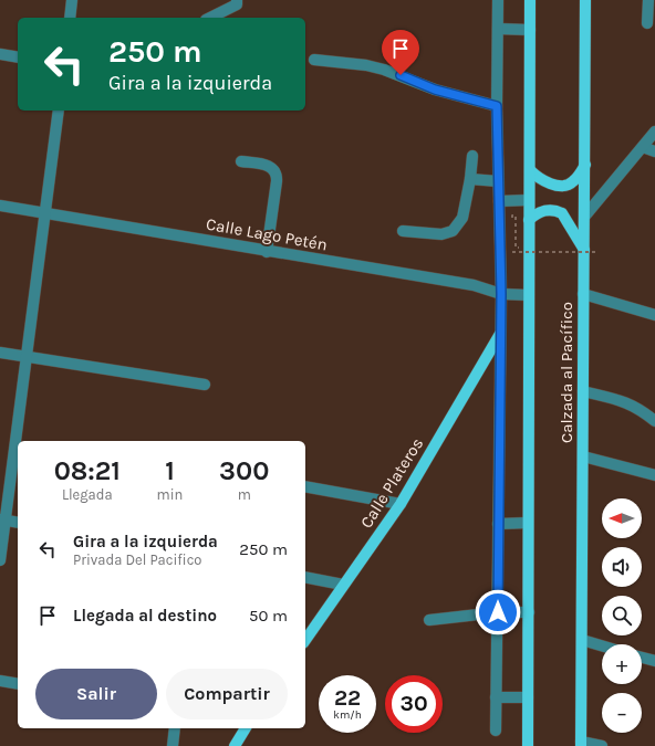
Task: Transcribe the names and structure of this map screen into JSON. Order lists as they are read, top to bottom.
{
  "streets": {
    "main road": ["Calzada al Pacífico", "Calle Plateros"],
    "street": ["Calle Lago Petén"]
  },
  "north": "left",
  "page": {
    "turn": ["250 m", "Gira a la izquierda"],
    "eta": [
      "08:21",
      "Llegada",
      "1",
      "min",
      "300",
      "m"
    ],
    "map_buttons": ["+", "−"],
    "list": [
      {
        "name": "Gira a la izquierda",
        "note": "Privada Del Pacifico",
        "value": "250 m"
      },
      {
        "name": "Llegada al destino",
        "value": "50 m"
      }
    ],
    "buttons": ["Salir", "Compartir"],
    "speed": "22 km/h",
    "limit": "30"
  }
}
